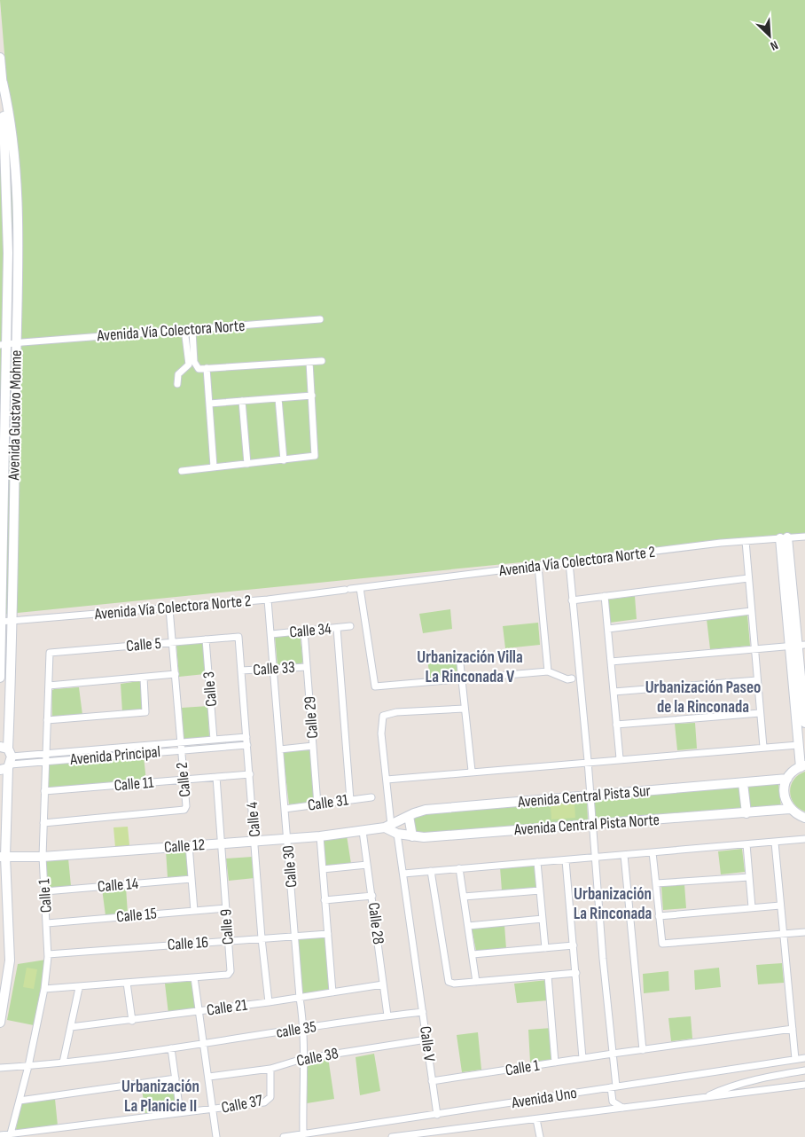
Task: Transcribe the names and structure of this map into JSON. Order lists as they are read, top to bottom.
{
  "streets": {
    "street": [
      "Avenida Vía Colectora Norte",
      "Avenida Gustavo Mohme",
      "Avenida Vía Colectora Norte 2",
      "Calle 34",
      "Calle 5",
      "Calle 33",
      "Calle 3",
      "Calle 29",
      "Avenida Principal",
      "Calle 2",
      "Calle 11",
      "Avenida Central Pista Sur",
      "Calle 31",
      "Calle 4",
      "Avenida Central Pista Norte",
      "Calle 12",
      "Calle 30",
      "Calle 14",
      "Calle 1",
      "Calle 15",
      "Calle 28",
      "Calle 9",
      "Calle 16",
      "Calle 21",
      "calle 35",
      "Calle V",
      "Calle 38",
      "Avenida Uno",
      "Calle 37"
    ]
  },
  "crossings": [
    ["Avenida Vía Colectora Norte", "Avenida Gustavo Mohme"],
    ["Avenida Gustavo Mohme", "Avenida Vía Colectora Norte 2"],
    ["Avenida Gustavo Mohme", "Avenida Principal"],
    ["Avenida Gustavo Mohme", "Calle 12"],
    ["Avenida Vía Colectora Norte 2", "Calle 2"],
    ["Avenida Vía Colectora Norte 2", "Calle 30"],
    ["Calle 34", "Calle 29"],
    ["Calle 34", "Calle 30"],
    ["Calle 5", "Calle 3"],
    ["Calle 5", "Calle 2"],
    ["Calle 5", "Calle 4"],
    ["Calle 5", "Calle 1"],
    ["Calle 33", "Calle 29"],
    ["Calle 33", "Calle 4"],
    ["Calle 33", "Calle 30"],
    ["Calle 3", "Avenida Principal"],
    ["Calle 29", "Calle 31"],
    ["Avenida Principal", "Calle 2"],
    ["Avenida Principal", "Calle 4"],
    ["Avenida Principal", "Calle 1"],
    ["Calle 2", "Calle 11"],
    ["Calle 2", "Calle 1"],
    ["Calle 11", "Calle 4"],
    ["Calle 11", "Calle 1"],
    ["Calle 11", "Calle 9"],
    ["Avenida Central Pista Sur", "Avenida Central Pista Norte"],
    ["Avenida Central Pista Sur", "Calle 12"],
    ["Avenida Central Pista Sur", "Calle 28"],
    ["Calle 31", "Calle 30"],
    ["Calle 4", "Calle 12"],
    ["Calle 4", "Calle 16"],
    ["Calle 4", "Calle 21"],
    ["Avenida Central Pista Norte", "Calle V"],
    ["Calle 12", "Calle 30"],
    ["Calle 12", "Calle 1"],
    ["Calle 12", "Calle 28"],
    ["Calle 12", "Calle 9"],
    ["Calle 30", "Calle 16"],
    ["Calle 30", "Calle 21"],
    ["Calle 30", "calle 35"],
    ["Calle 30", "Calle 38"],
    ["Calle 30", "Avenida Uno"],
    ["Calle 14", "Calle 1"],
    ["Calle 1", "Calle 15"],
    ["Calle 1", "Calle 9"],
    ["Calle 1", "Calle 16"],
    ["Calle 1", "calle 35"],
    ["Calle 1", "Calle V"],
    ["Calle 1", "Calle 37"],
    ["Calle 15", "Calle 9"],
    ["Calle 28", "Calle 21"],
    ["Calle 28", "calle 35"],
    ["Calle 9", "Calle 16"],
    ["Calle V", "Calle 38"],
    ["Calle V", "Avenida Uno"],
    ["Calle 38", "Calle 37"]
  ],
  "districts": [
    "Urbanización Villa La Rinconada V",
    "Urbanización Paseo de la Rinconada",
    "Urbanización La Rinconada",
    "Urbanización La Planicie II"
  ],
  "north": "bottom right"
}
